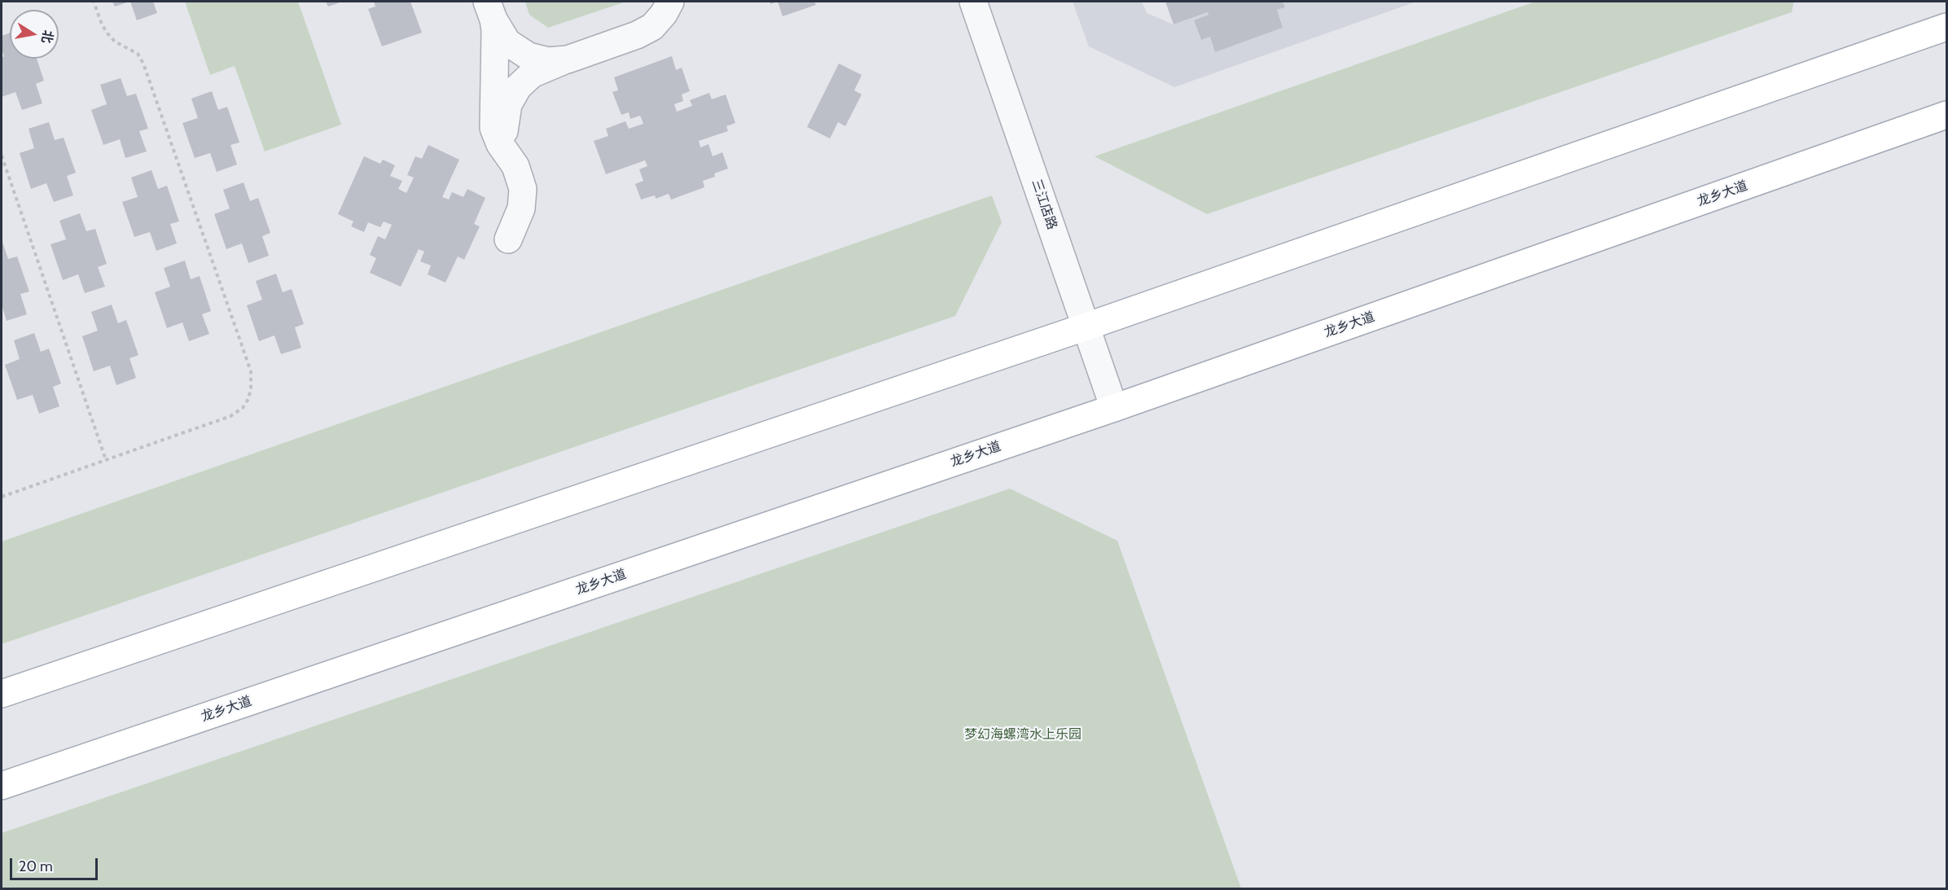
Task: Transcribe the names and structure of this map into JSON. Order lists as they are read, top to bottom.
{
  "streets": {
    "main road": ["龙乡大道"],
    "street": ["三江店路"]
  },
  "crossings": [
    ["龙乡大道", "三江店路"]
  ],
  "parks": ["梦幻海螺湾水上乐园"],
  "scale_bar": "20 m",
  "north": "right"
}
